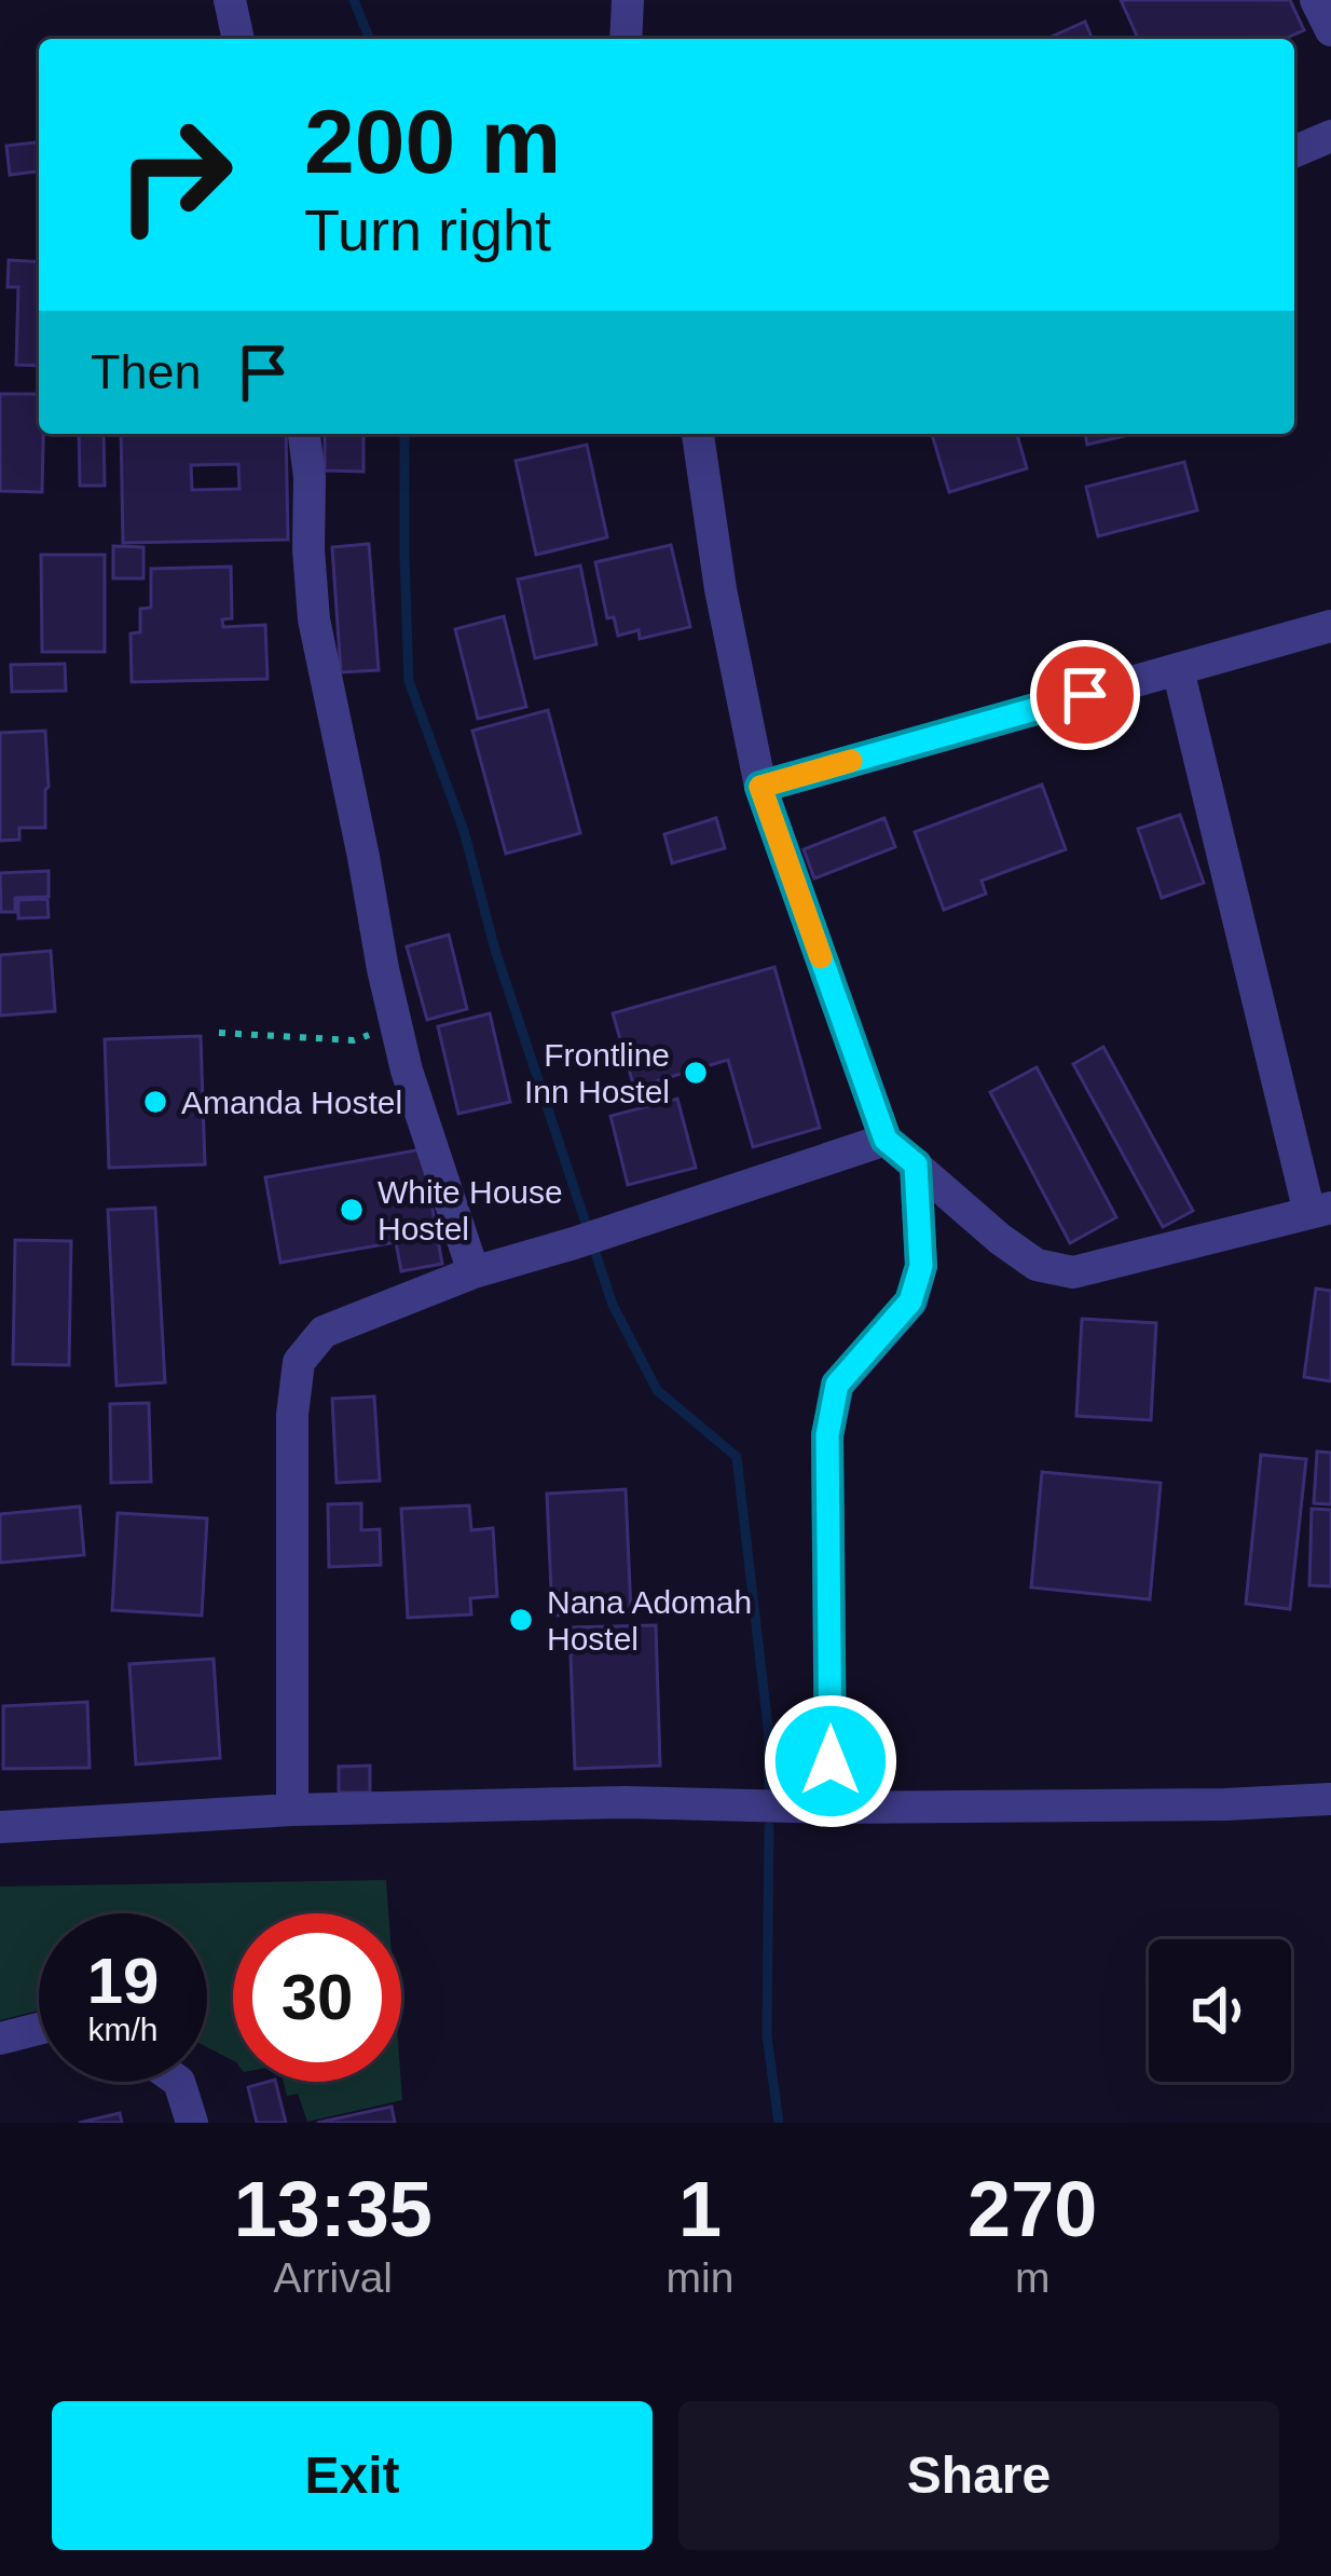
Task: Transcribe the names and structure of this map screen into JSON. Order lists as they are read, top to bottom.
{
  "places": [
    "Frontline Inn Hostel",
    "Amanda Hostel",
    "White House Hostel",
    "Nana Adomah Hostel"
  ],
  "page": {
    "turn": ["200 m", "Turn right"],
    "then": "Then",
    "speed": "19 km/h",
    "limit": "30",
    "eta": [
      "13:35",
      "Arrival",
      "1",
      "min",
      "270",
      "m"
    ],
    "buttons": ["Exit", "Share"]
  }
}
